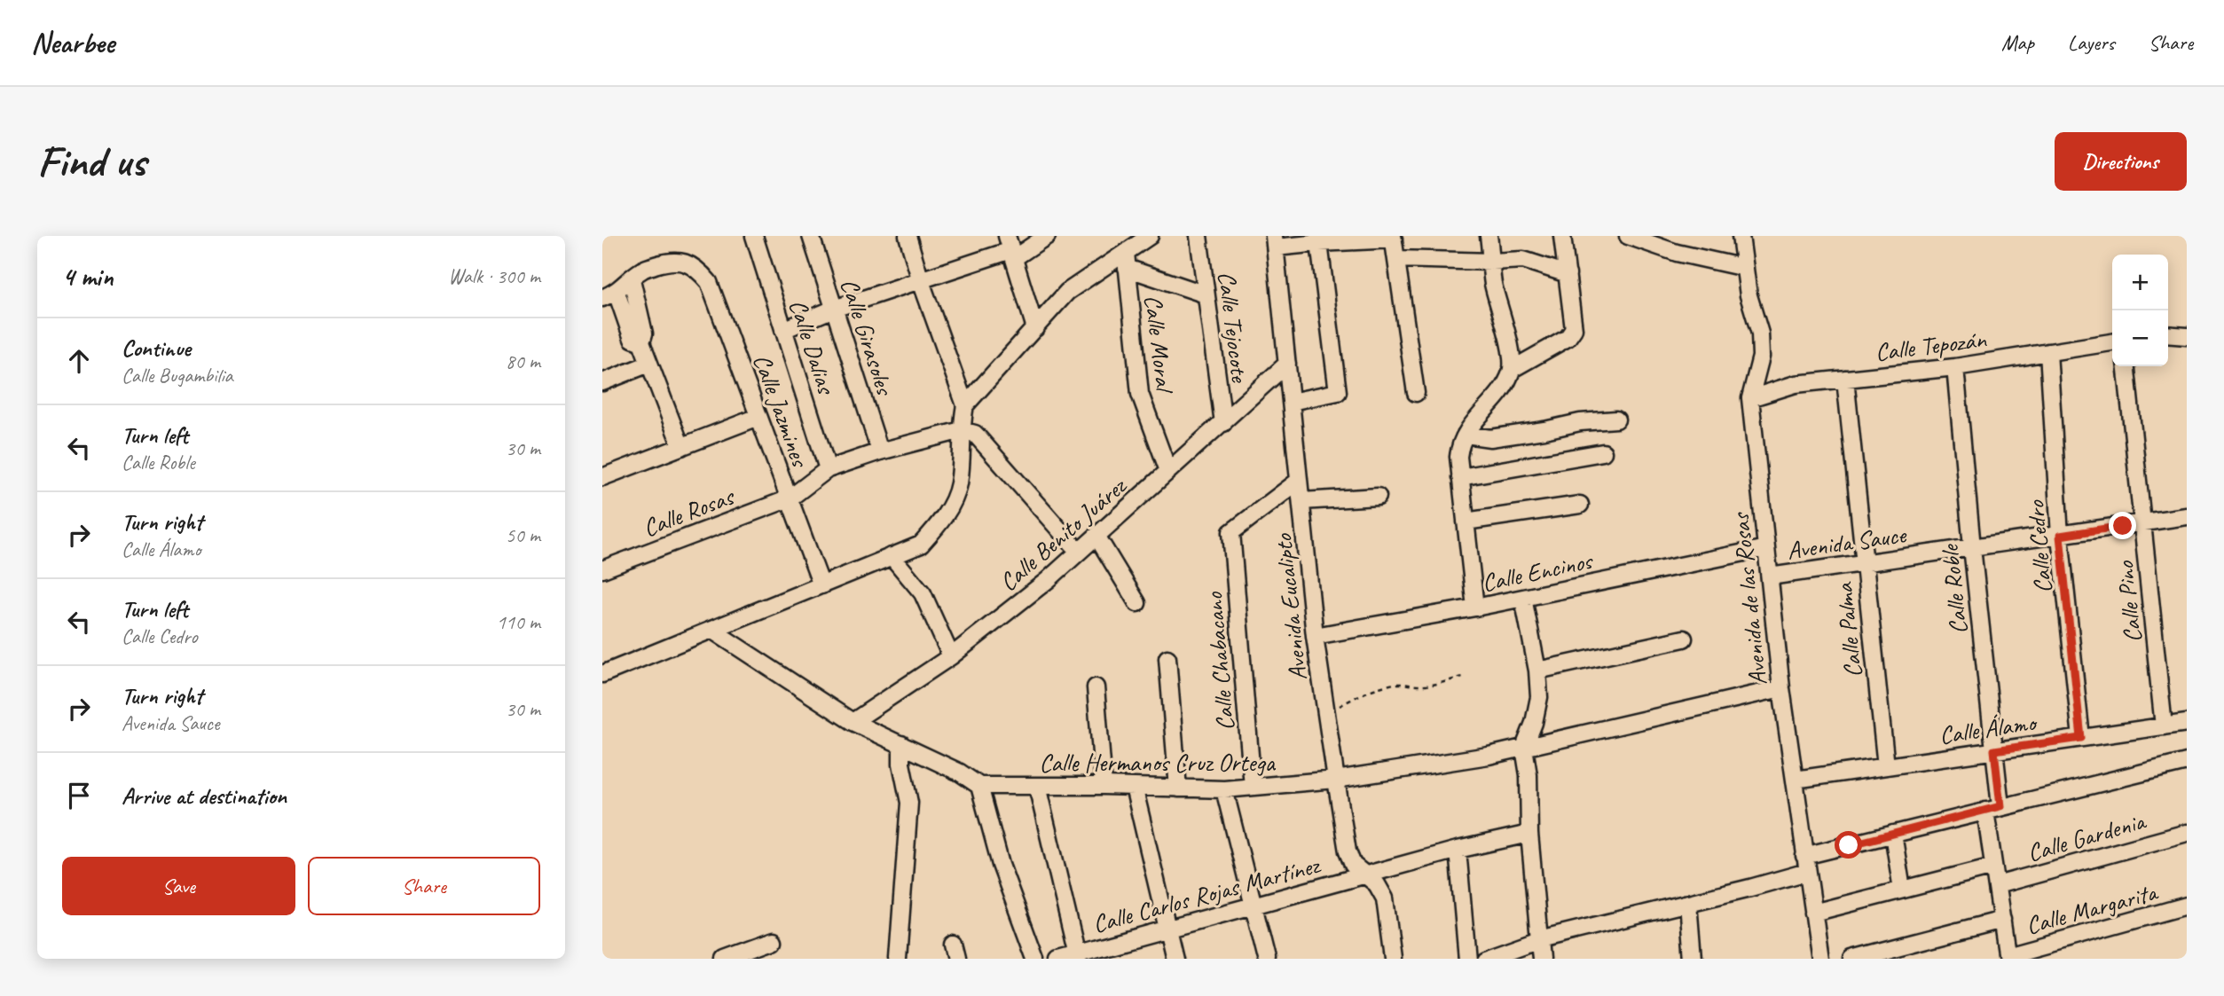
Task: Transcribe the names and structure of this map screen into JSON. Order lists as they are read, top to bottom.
{
  "streets": {
    "street": [
      "Calle Tejocote",
      "Calle Girasoles",
      "Calle Moral",
      "Calle Tepozán",
      "Calle Dalias",
      "Calle Jazmines",
      "Calle Rosas",
      "Calle Benito Juárez",
      "Avenida Sauce",
      "Calle Cedro",
      "Calle Encinos",
      "Calle Roble",
      "Avenida de las Rosas",
      "Calle Pino",
      "Avenida Eucalipto",
      "Calle Palma",
      "Calle Chabacano",
      "Calle Álamo",
      "Calle Hermanos Cruz Ortega",
      "Calle Gardenia",
      "Calle Carlos Rojas Martínez",
      "Calle Margarita"
    ]
  },
  "crossings": [
    ["Calle Tejocote", "Calle Benito Juárez"],
    ["Calle Girasoles", "Calle Rosas"],
    ["Calle Moral", "Calle Benito Juárez"],
    ["Calle Tepozán", "Calle Cedro"],
    ["Calle Tepozán", "Calle Roble"],
    ["Calle Tepozán", "Avenida de las Rosas"],
    ["Calle Tepozán", "Calle Palma"],
    ["Calle Dalias", "Calle Rosas"],
    ["Calle Jazmines", "Calle Rosas"],
    ["Calle Benito Juárez", "Avenida Eucalipto"],
    ["Avenida Sauce", "Calle Cedro"],
    ["Avenida Sauce", "Calle Roble"],
    ["Avenida Sauce", "Avenida de las Rosas"],
    ["Avenida Sauce", "Calle Pino"],
    ["Avenida Sauce", "Calle Palma"],
    ["Calle Cedro", "Calle Álamo"],
    ["Calle Encinos", "Avenida de las Rosas"],
    ["Calle Encinos", "Avenida Eucalipto"],
    ["Calle Roble", "Calle Álamo"],
    ["Calle Roble", "Calle Gardenia"],
    ["Calle Roble", "Calle Margarita"],
    ["Avenida de las Rosas", "Calle Álamo"],
    ["Avenida de las Rosas", "Calle Hermanos Cruz Ortega"],
    ["Calle Pino", "Calle Álamo"],
    ["Avenida Eucalipto", "Calle Chabacano"],
    ["Avenida Eucalipto", "Calle Hermanos Cruz Ortega"],
    ["Avenida Eucalipto", "Calle Carlos Rojas Martínez"],
    ["Calle Palma", "Calle Álamo"],
    ["Calle Chabacano", "Calle Hermanos Cruz Ortega"]
  ],
  "page": {
    "header": "Nearbee",
    "nav": ["Map", "Layers", "Share"],
    "buttons": [
      "Directions",
      ["Save", "Share"]
    ],
    "title": "Find us",
    "heading": ["4 min", "Walk · 300 m"],
    "map_buttons": ["+", "−"],
    "list": [
      ["Continue", "Calle Bugambilia", "80 m"],
      ["Turn left", "Calle Roble", "30 m"],
      ["Turn right", "Calle Álamo", "50 m"],
      ["Turn left", "Calle Cedro", "110 m"],
      ["Turn right", "Avenida Sauce", "30 m"],
      "Arrive at destination"
    ]
  }
}
